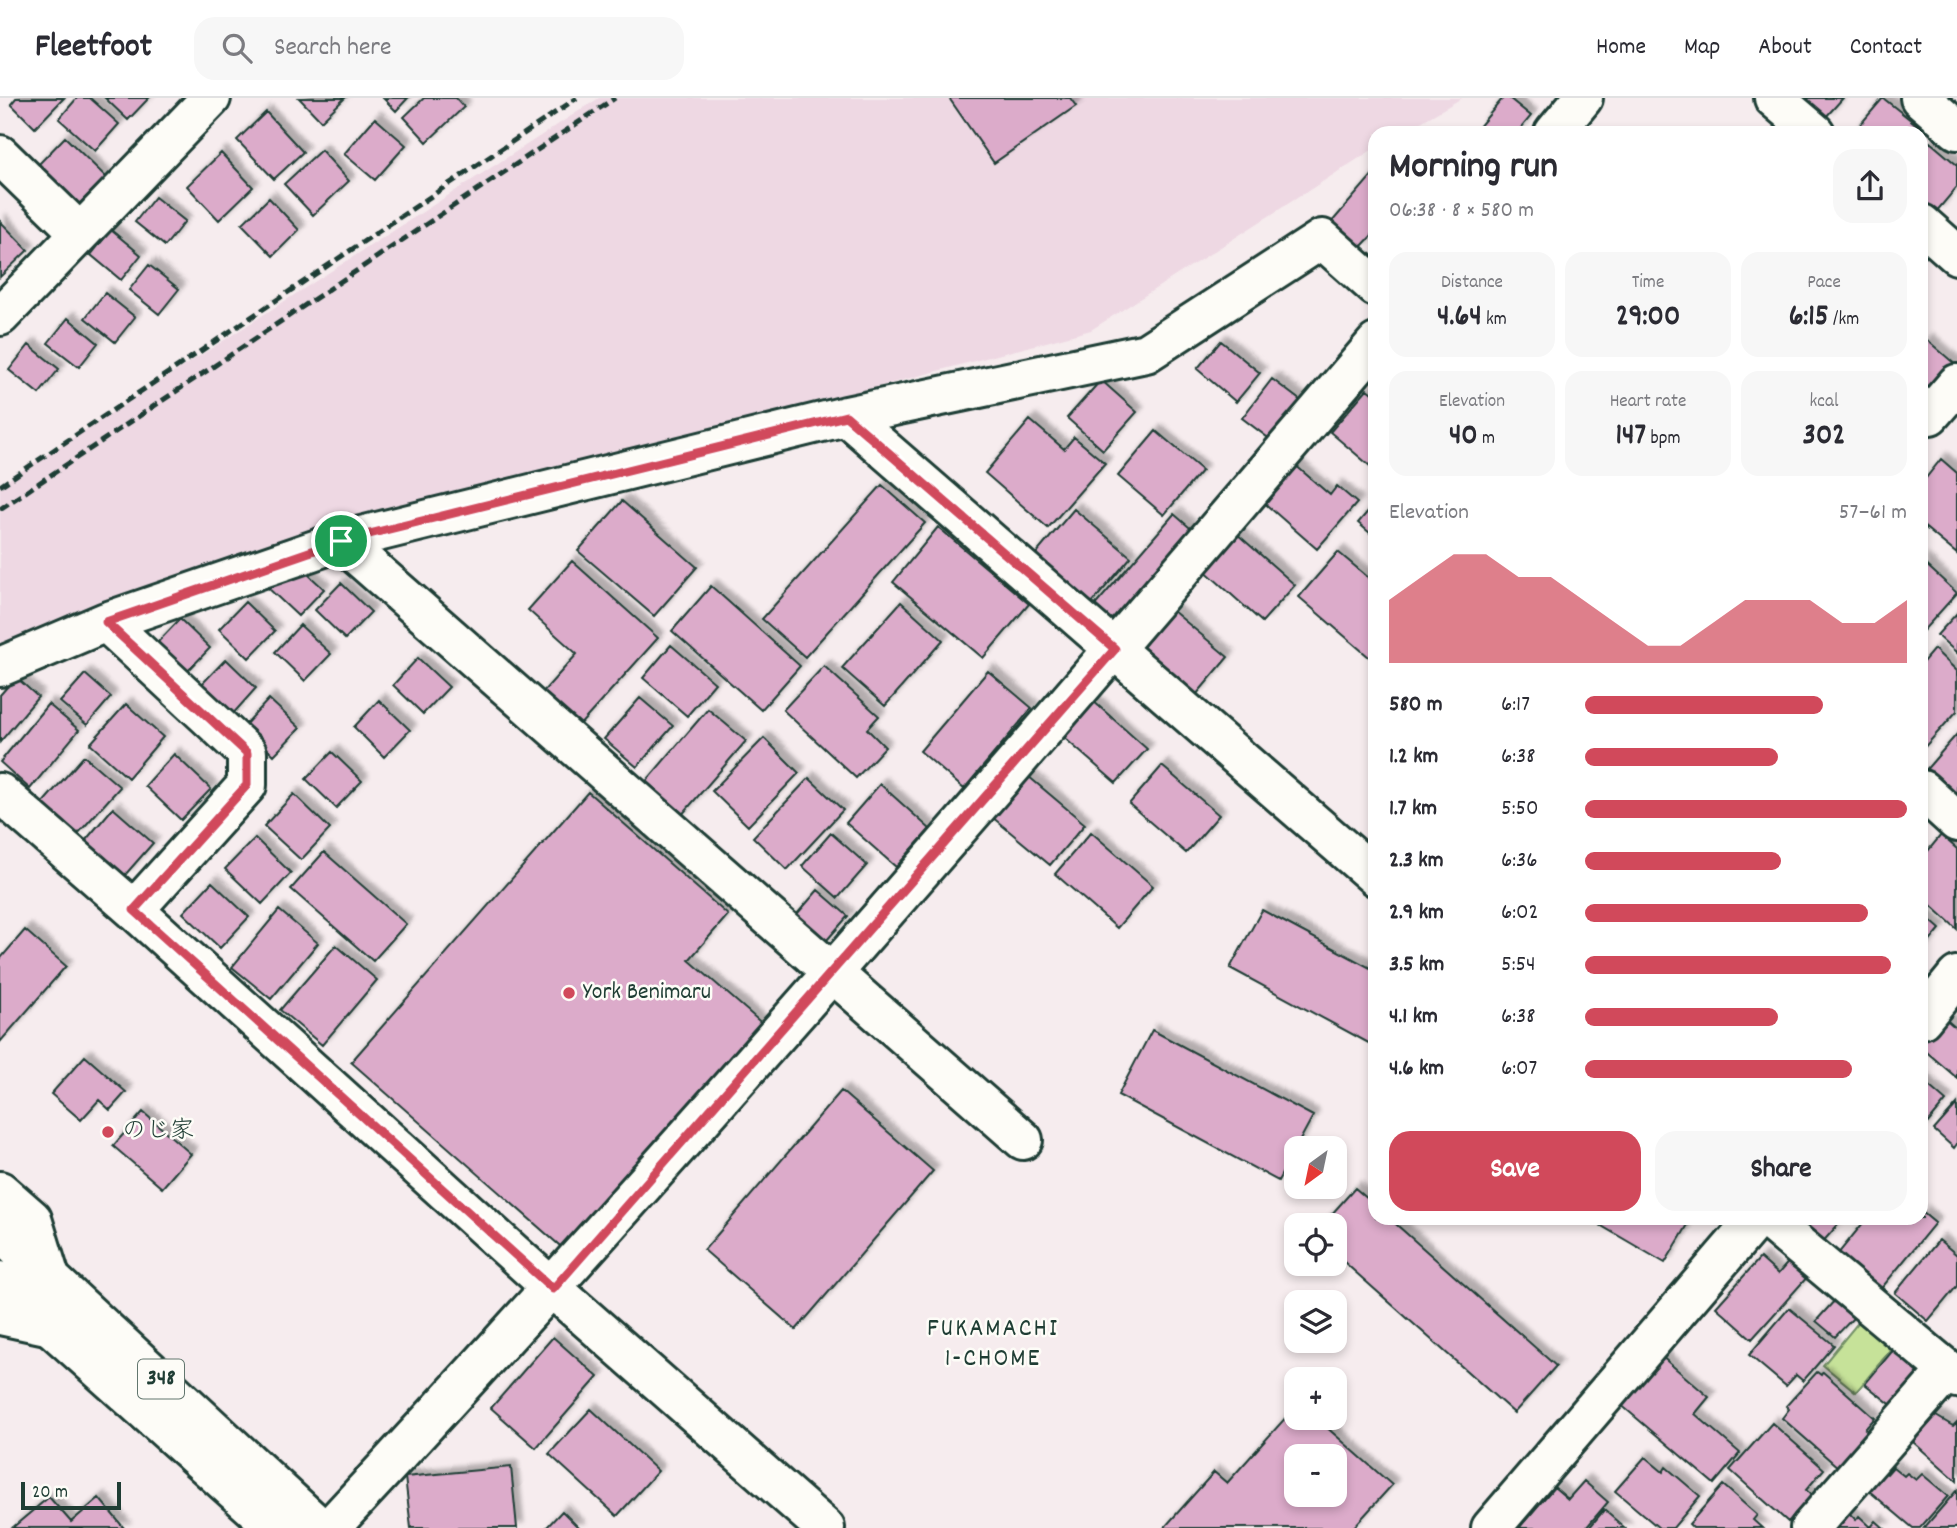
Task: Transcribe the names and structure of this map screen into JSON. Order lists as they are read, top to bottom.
{
  "streets": {
    "main road": ["348"]
  },
  "districts": ["FUKAMACHI 1-CHOME"],
  "places": ["York Benimaru", "のじ家"],
  "scale_bar": "20 m",
  "north": "bottom left",
  "page": {
    "header": "Fleetfoot",
    "search": "Search here",
    "nav": [
      "Home",
      "Map",
      "About",
      "Contact"
    ],
    "heading": ["Morning run", "06:38 · 8 × 580 m"],
    "stats": [
      ["Distance", "4.64 km"],
      ["Time", "29:00"],
      ["Pace", "6:15 /km"],
      ["Elevation", "40 m"],
      ["Heart rate", "147 bpm"],
      ["kcal", "302"]
    ],
    "chart": ["Elevation", "57–61 m"],
    "list": [
      {
        "name": "580 m",
        "note": "6:17"
      },
      {
        "name": "1.2 km",
        "note": "6:38"
      },
      {
        "name": "1.7 km",
        "note": "5:50"
      },
      {
        "name": "2.3 km",
        "note": "6:36"
      },
      {
        "name": "2.9 km",
        "note": "6:02"
      },
      {
        "name": "3.5 km",
        "note": "5:54"
      },
      {
        "name": "4.1 km",
        "note": "6:38"
      },
      {
        "name": "4.6 km",
        "note": "6:07"
      }
    ],
    "buttons": ["Save", "Share"],
    "map_buttons": ["+", "−"],
    "scale": "20 m"
  }
}
